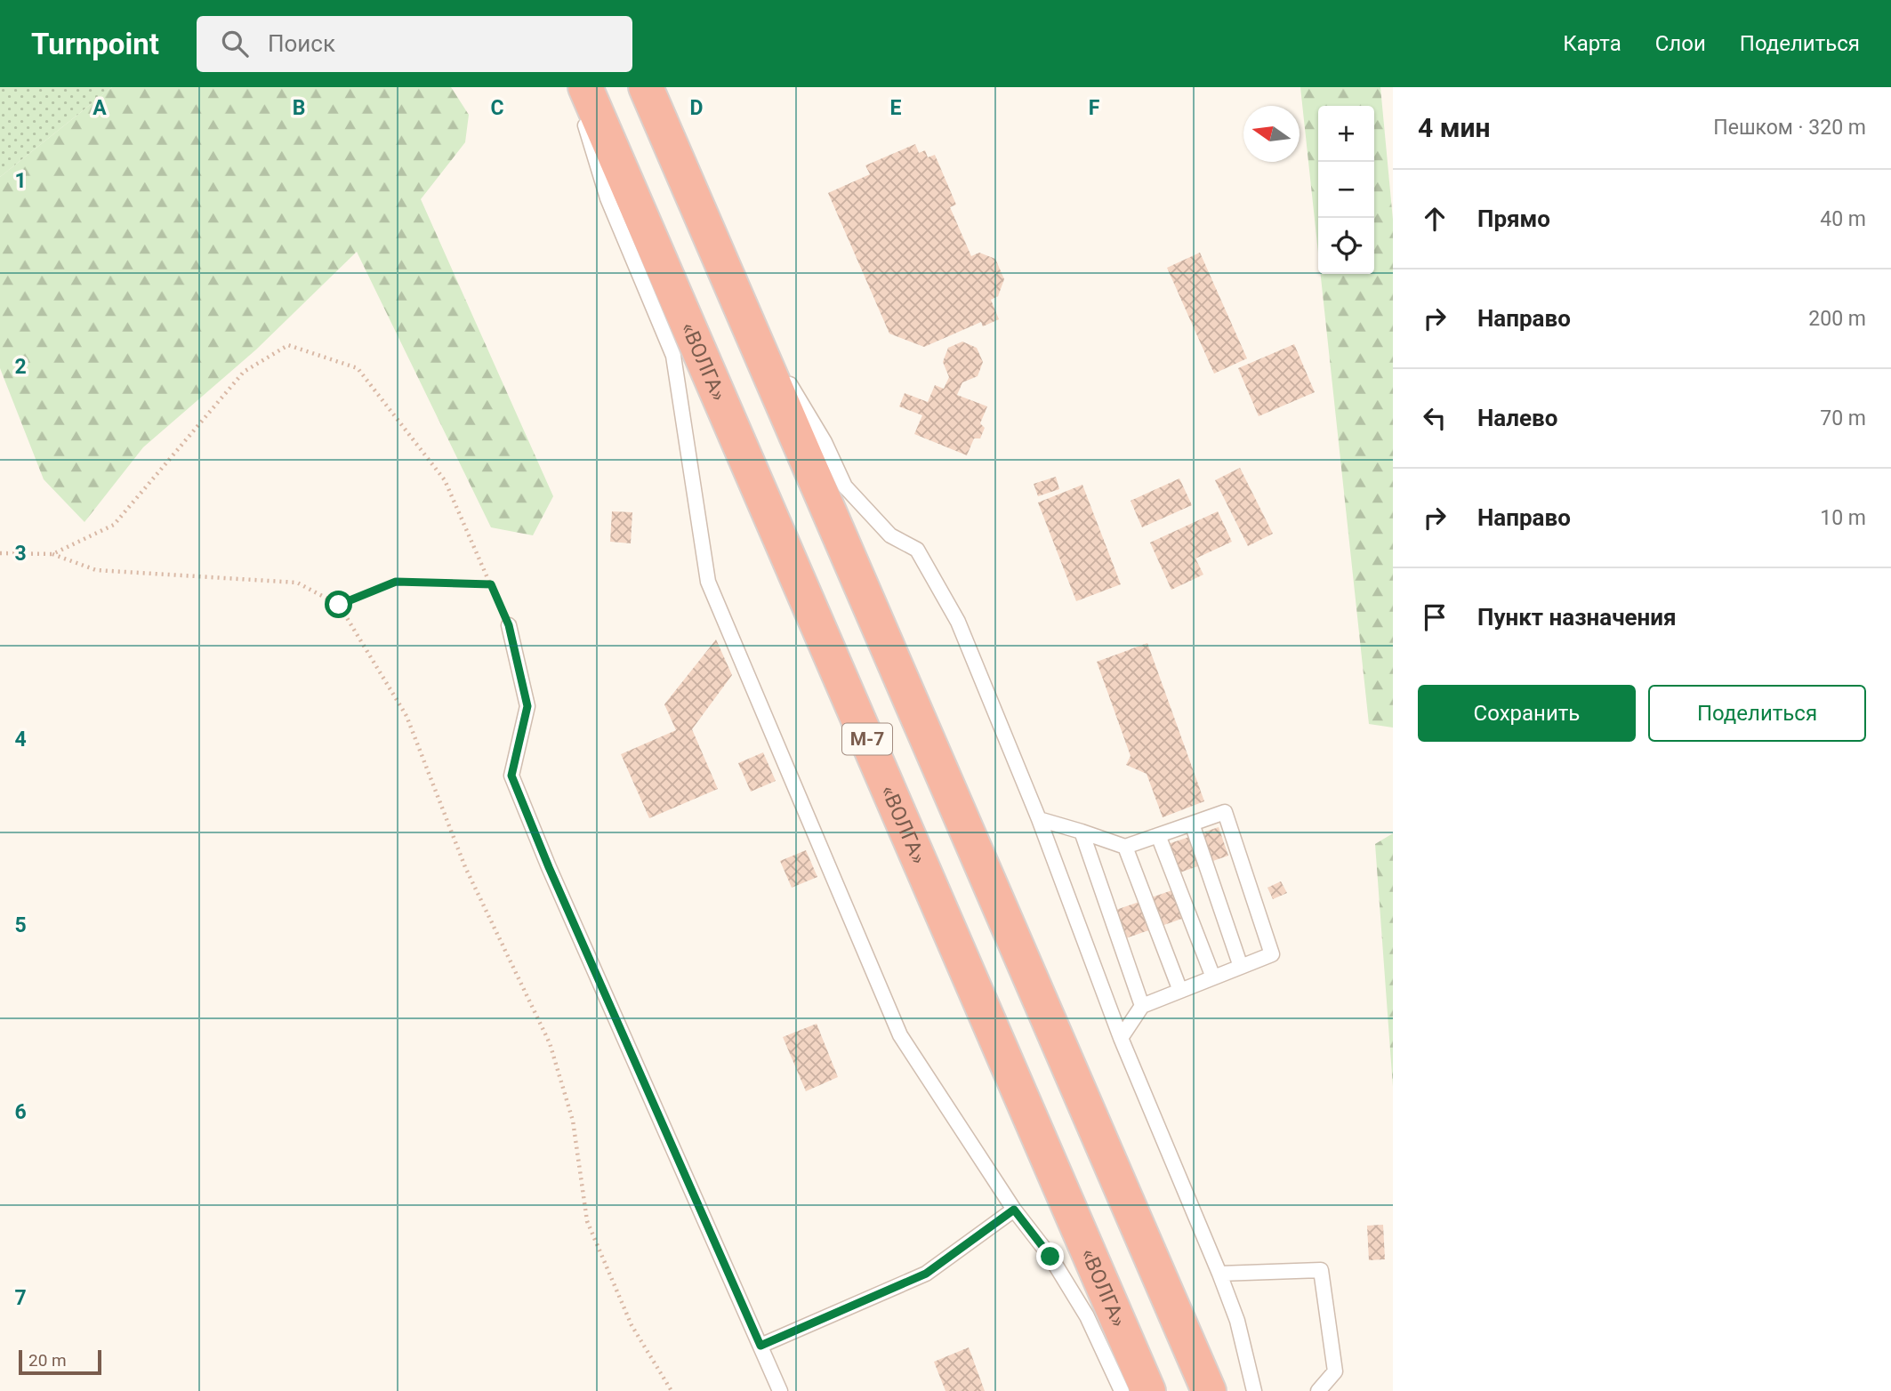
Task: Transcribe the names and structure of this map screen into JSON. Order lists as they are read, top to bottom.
{
  "streets": {
    "highway": ["«ВОЛГА»", "М-7"]
  },
  "scale_bar": "20 m",
  "north": "left",
  "page": {
    "header": "Turnpoint",
    "search": "Поиск",
    "nav": ["Карта", "Слои", "Поделиться"],
    "heading": ["4 мин", "Пешком · 320 m"],
    "map_buttons": ["+", "−"],
    "list": [
      ["Прямо", "40 m"],
      ["Направо", "200 m"],
      ["Налево", "70 m"],
      ["Направо", "10 m"],
      "Пункт назначения"
    ],
    "buttons": ["Сохранить", "Поделиться"],
    "scale": "20 m"
  },
  "grid": {
    "columns": [
      "A",
      "B",
      "C",
      "D",
      "E",
      "F"
    ],
    "rows": [
      "1",
      "2",
      "3",
      "4",
      "5",
      "6",
      "7"
    ]
  }
}
